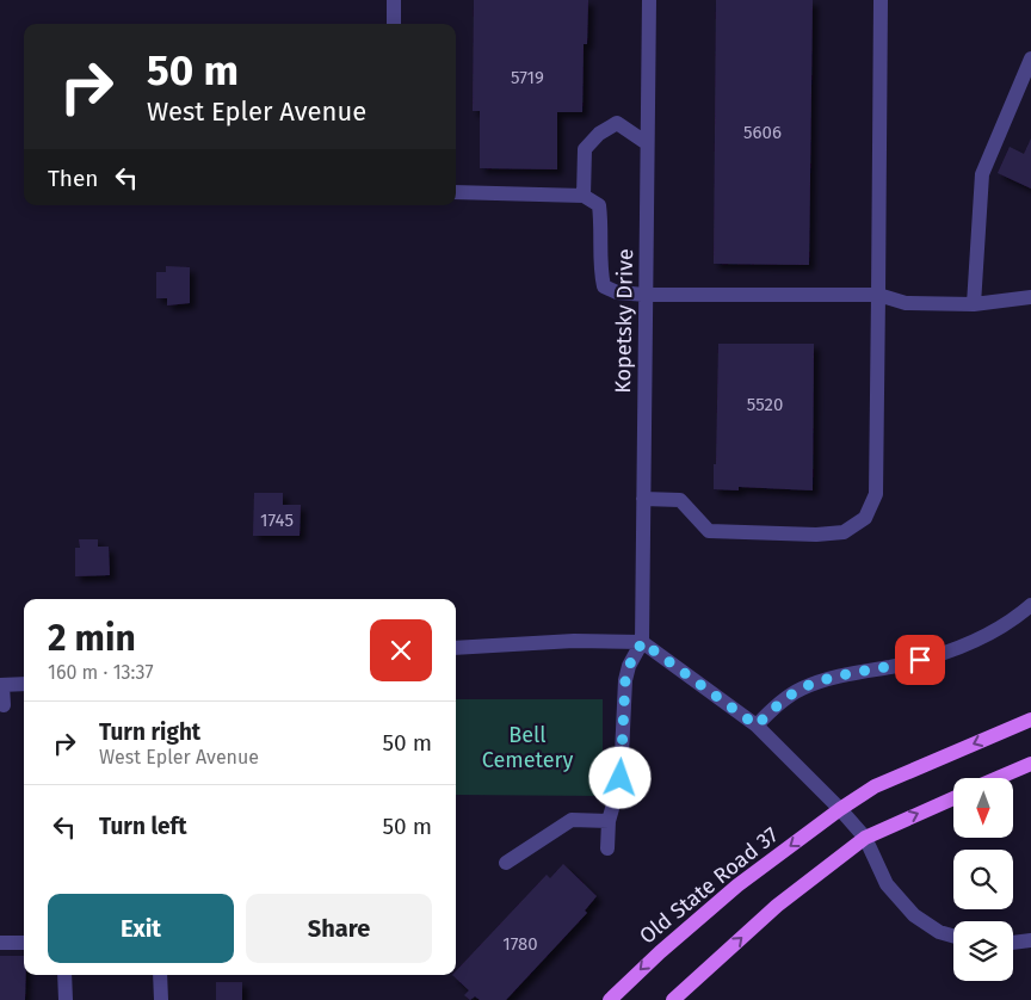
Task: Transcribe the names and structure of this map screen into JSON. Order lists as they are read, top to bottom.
{
  "streets": {
    "main road": ["Old State Road 37"],
    "street": ["Kopetsky Drive"]
  },
  "parks": ["Bell Cemetery"],
  "house_numbers": [
    "5719",
    "5606",
    "5520",
    "1745",
    "1780"
  ],
  "north": "bottom",
  "page": {
    "turn": ["50 m", "West Epler Avenue"],
    "then": "Then",
    "heading": ["2 min", "160 m · 13:37"],
    "list": [
      {
        "name": "Turn right",
        "note": "West Epler Avenue",
        "value": "50 m"
      },
      {
        "name": "Turn left",
        "value": "50 m"
      }
    ],
    "buttons": ["Exit", "Share"]
  }
}
